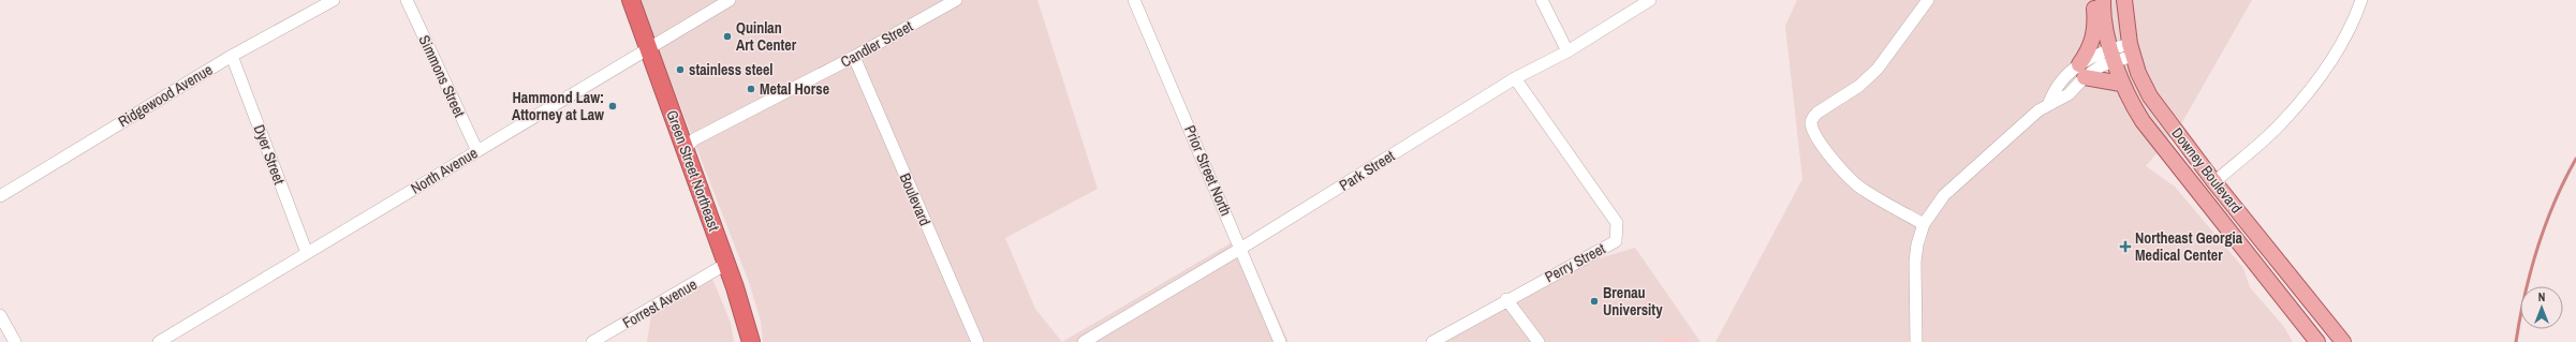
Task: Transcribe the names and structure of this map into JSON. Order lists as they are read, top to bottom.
{
  "streets": {
    "highway": ["Green Street Northeast"],
    "main road": ["Downey Boulevard"],
    "street": [
      "Candler Street",
      "Simmons Street",
      "Ridgewood Avenue",
      "Dyer Street",
      "North Avenue",
      "Prior Street North",
      "Park Street",
      "Boulevard",
      "Perry Street",
      "Forrest Avenue"
    ]
  },
  "crossings": [
    ["Candler Street", "Green Street Northeast"],
    ["Candler Street", "Boulevard"],
    ["Simmons Street", "North Avenue"],
    ["Ridgewood Avenue", "Dyer Street"],
    ["Dyer Street", "North Avenue"],
    ["North Avenue", "Green Street Northeast"],
    ["Green Street Northeast", "Forrest Avenue"],
    ["Prior Street North", "Park Street"],
    ["Park Street", "Perry Street"]
  ],
  "places": {
    "other": [
      "Quinlan Art Center",
      "stainless steel",
      "Metal Horse",
      "Hammond Law: Attorney at Law",
      "Brenau University"
    ],
    "health": ["Northeast Georgia Medical Center"]
  },
  "north": "top"
}
